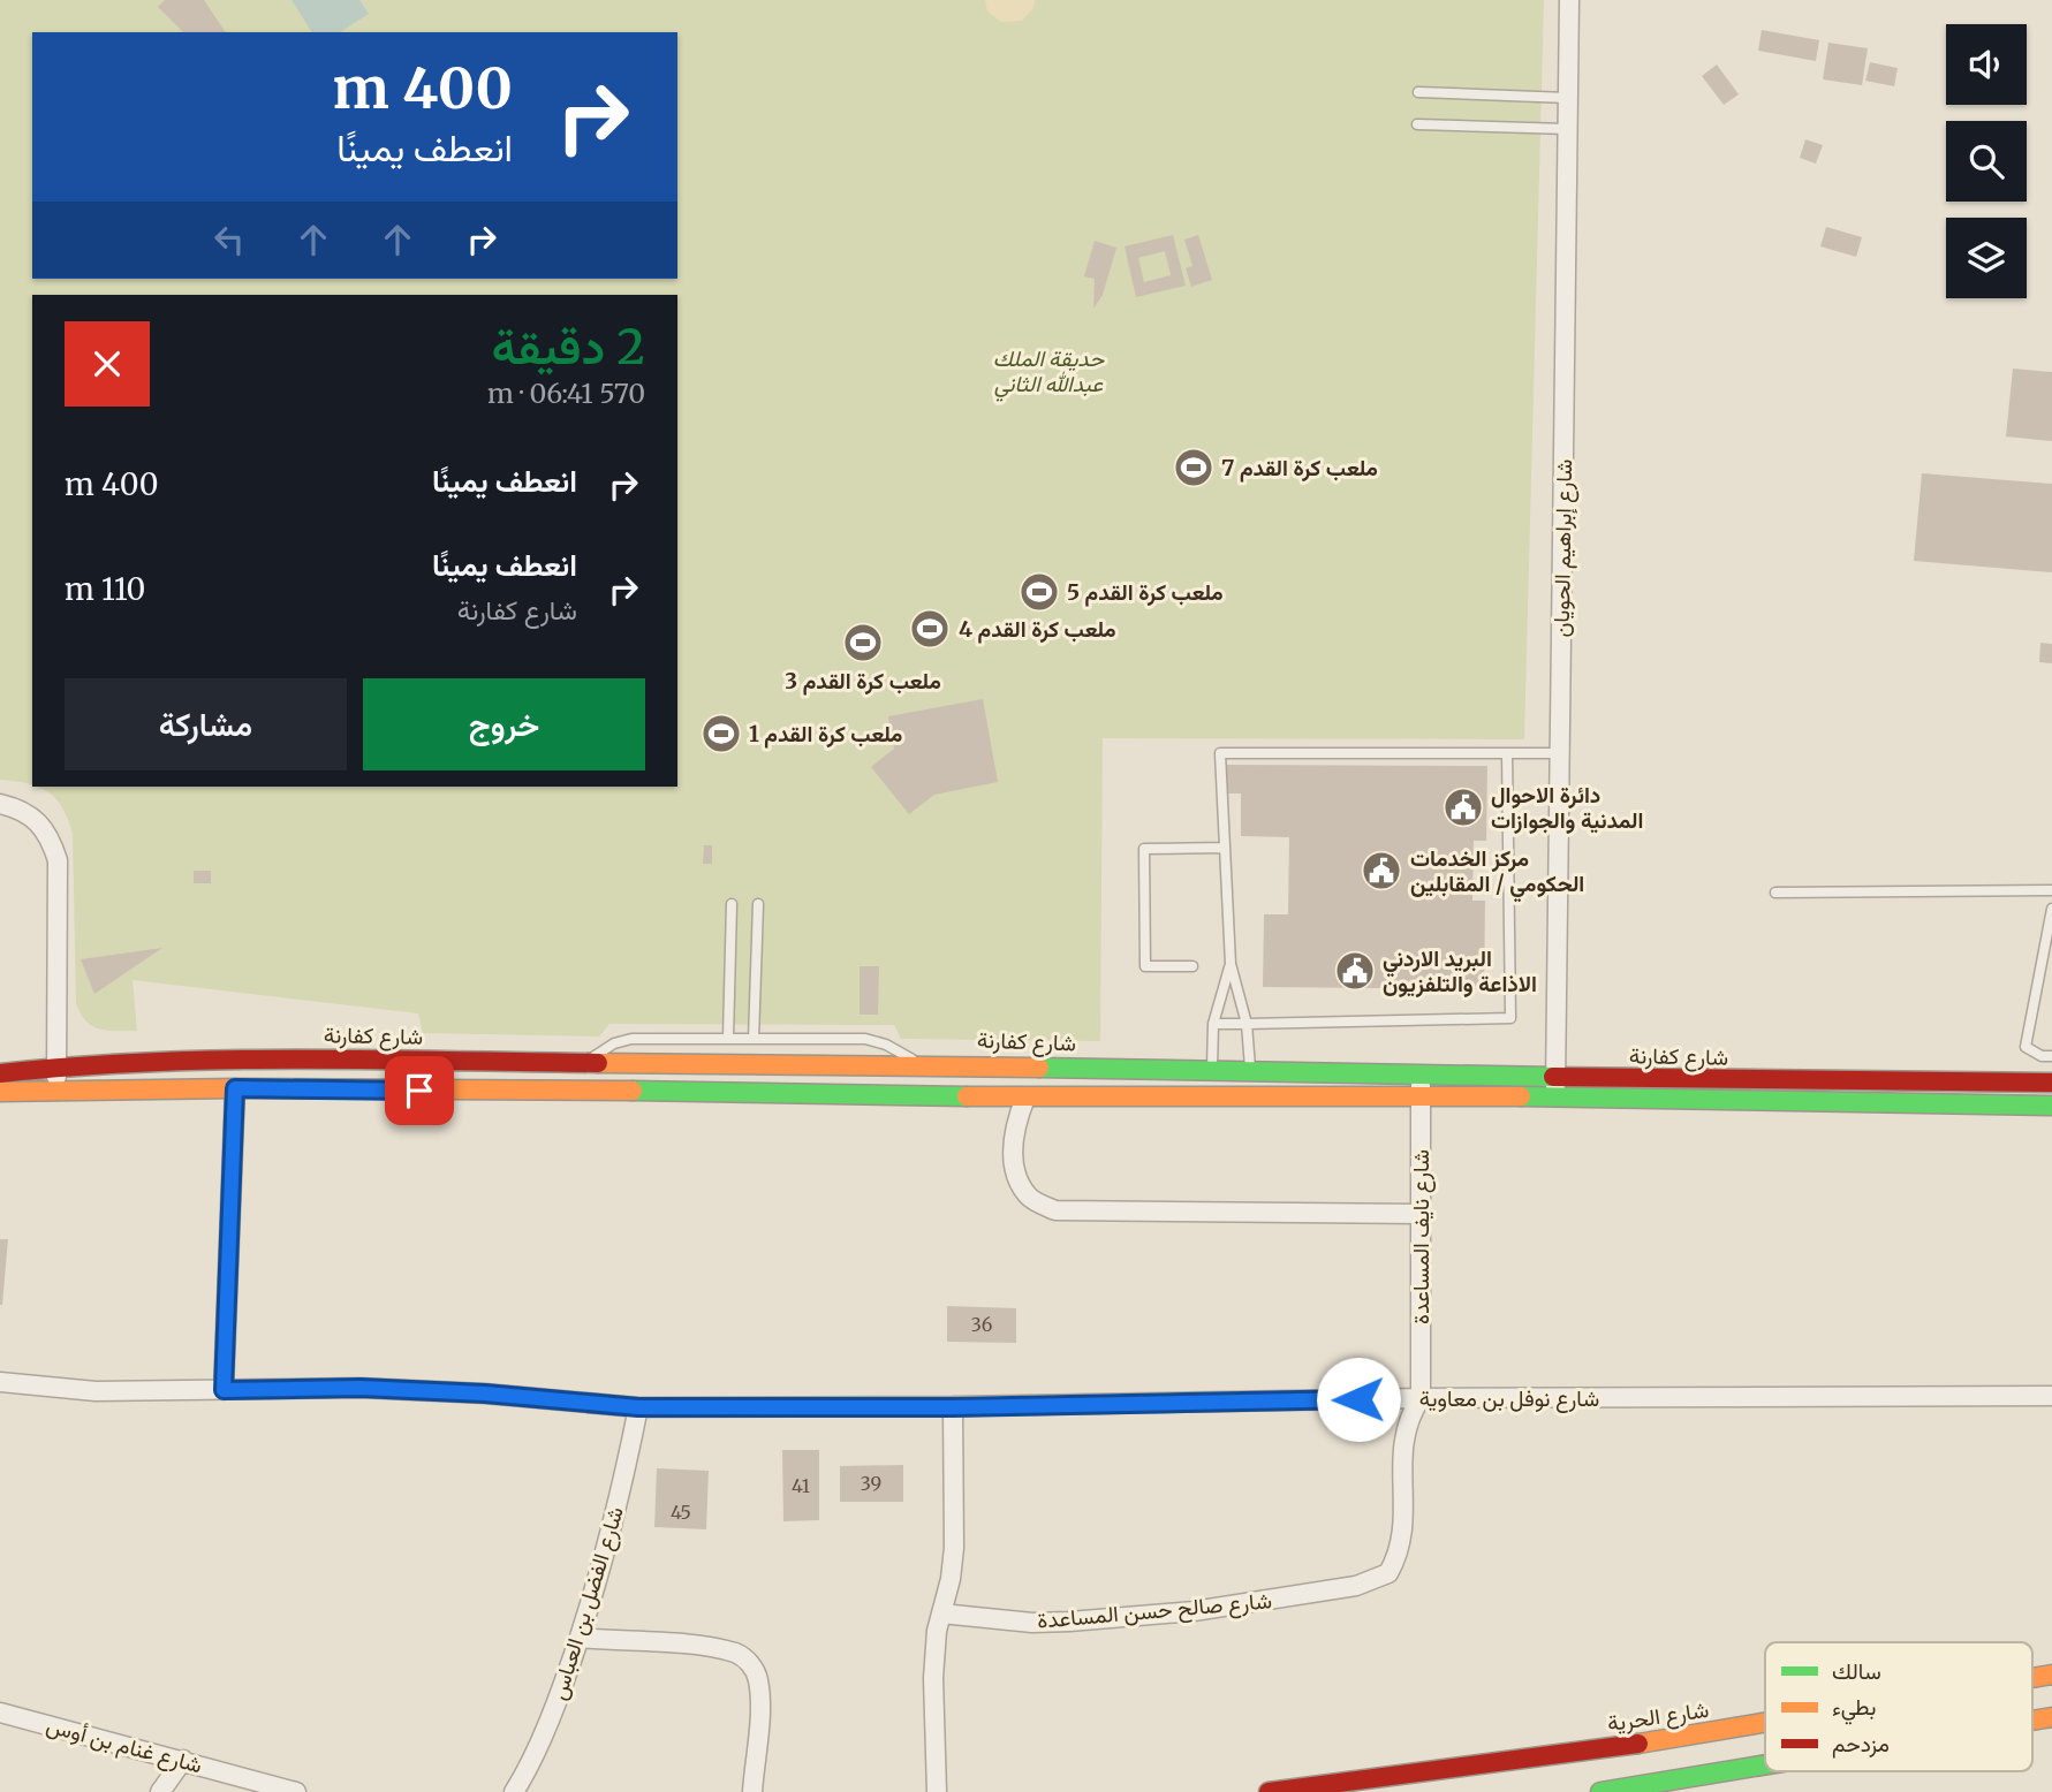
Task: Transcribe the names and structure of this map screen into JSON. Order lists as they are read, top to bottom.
{
  "streets": {
    "main road": ["شارع كفارنة", "شارع الحرية"],
    "street": [
      "شارع إبراهيم الحويان",
      "شارع نايف المساعدة",
      "شارع نوفل بن معاوية",
      "شارع الفضل بن العباس",
      "شارع صالح حسن المساعدة",
      "شارع غنام بن أوس"
    ]
  },
  "crossings": [
    ["شارع إبراهيم الحويان", "شارع كفارنة"],
    ["شارع كفارنة", "شارع نايف المساعدة"],
    ["شارع نايف المساعدة", "شارع نوفل بن معاوية"],
    ["شارع نايف المساعدة", "شارع صالح حسن المساعدة"],
    ["شارع نوفل بن معاوية", "شارع الفضل بن العباس"],
    ["شارع نوفل بن معاوية", "شارع صالح حسن المساعدة"]
  ],
  "parks": ["حديقة الملك عبدالله الثاني"],
  "places": {
    "sports": [
      "ملعب كرة القدم 7",
      "ملعب كرة القدم 5",
      "ملعب كرة القدم 4",
      "ملعب كرة القدم 3",
      "ملعب كرة القدم 1"
    ],
    "public building": ["دائرة الاحوال المدنية والجوازات", "مركز الخدمات الحكومي / المقابلين", "البريد الاردني الاذاعة والتلفزيون"]
  },
  "house_numbers": [
    "36",
    "39",
    "41",
    "45"
  ],
  "legend": ["سالك", "بطيء", "مزدحم"],
  "page": {
    "turn": ["400 m", "انعطف يمينًا"],
    "heading": ["2 دقيقة", "570 m · 06:41"],
    "list": [
      {
        "name": "انعطف يمينًا",
        "value": "400 m"
      },
      {
        "name": "انعطف يمينًا",
        "note": "شارع كفارنة",
        "value": "110 m"
      }
    ],
    "buttons": ["خروج", "مشاركة"]
  }
}
